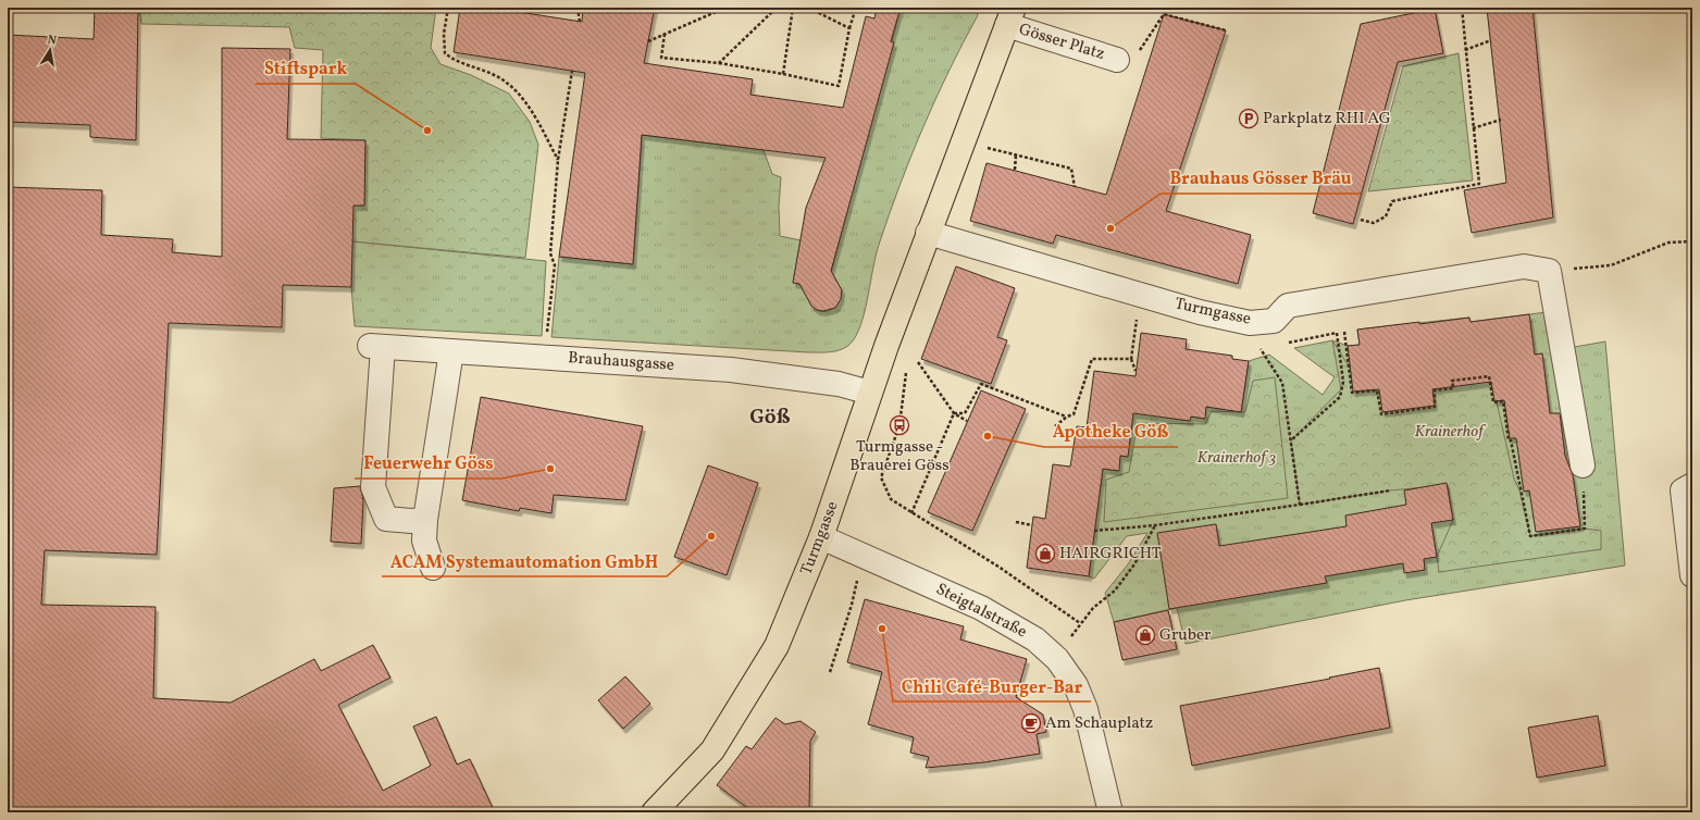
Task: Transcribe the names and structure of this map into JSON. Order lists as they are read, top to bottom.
{
  "streets": {
    "main road": ["Turmgasse"],
    "street": ["Gösser Platz", "Brauhausgasse", "Steigtalstraße"]
  },
  "crossings": [
    ["Gösser Platz", "Turmgasse"],
    ["Turmgasse", "Brauhausgasse"],
    ["Turmgasse", "Steigtalstraße"]
  ],
  "districts": ["Göß"],
  "parks": ["Krainerhof", "Krainerhof 3"],
  "places": {
    "parking": ["Parkplatz RHI AG"],
    "other": [
      "Stiftspark",
      "Brauhaus Gösser Bräu",
      "Apotheke Göß",
      "Feuerwehr Göss",
      "ACAM Systemautomation GmbH",
      "Chili Café-Burger-Bar"
    ],
    "bus stop": ["Turmgasse - Brauerei Göss"],
    "shop": ["HAIRGRICHT", "Gruber"],
    "cafe": ["Am Schauplatz"]
  },
  "north": "top"
}
